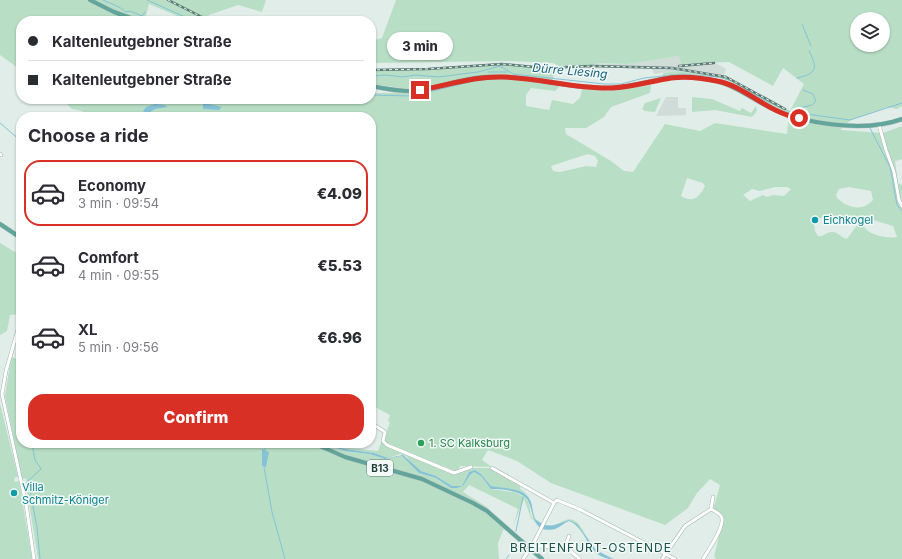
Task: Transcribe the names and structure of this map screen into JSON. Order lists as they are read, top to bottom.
{
  "streets": {
    "main road": ["B13"]
  },
  "districts": ["BREITENFURT-OSTENDE"],
  "water": ["Dürre Liesing"],
  "places": ["Eichkogel", "1. SC Kalksburg", "Villa Schmitz-Königer"],
  "page": {
    "banner": ["Kaltenleutgebner Straße", "Kaltenleutgebner Straße"],
    "bubble": "3 min",
    "heading": "Choose a ride",
    "list": [
      {
        "name": "Economy",
        "note": "3 min · 09:54",
        "value": "€4.09"
      },
      {
        "name": "Comfort",
        "note": "4 min · 09:55",
        "value": "€5.53"
      },
      {
        "name": "XL",
        "note": "5 min · 09:56",
        "value": "€6.96"
      }
    ],
    "buttons": "Confirm"
  }
}
